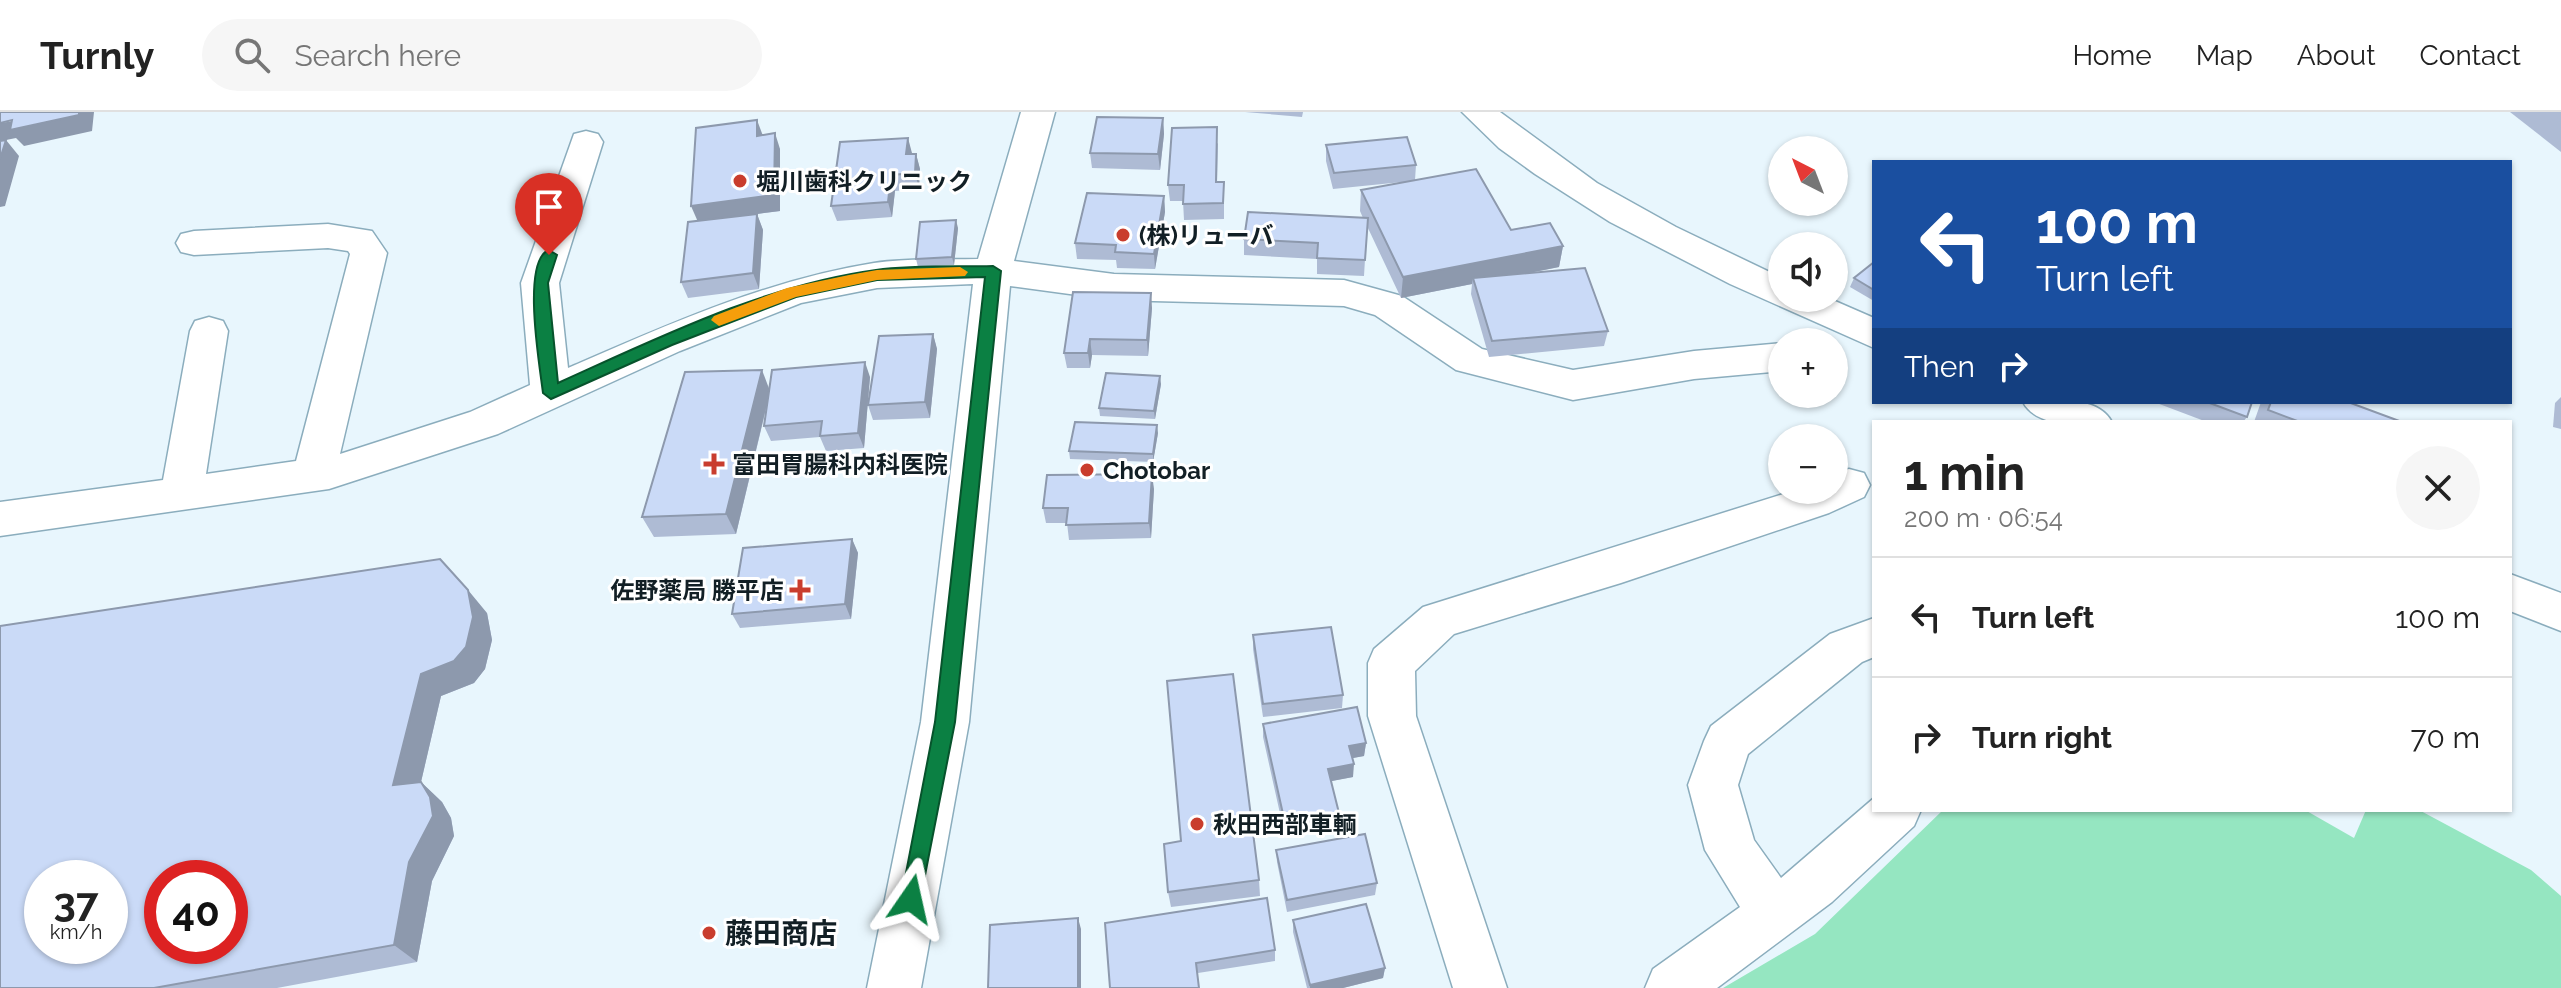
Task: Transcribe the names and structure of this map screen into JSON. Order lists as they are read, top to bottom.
{
  "places": {
    "other": [
      "堀川歯科クリニック",
      "(株)リューバ",
      "Chotobar",
      "秋田西部車輌",
      "藤田商店"
    ],
    "health": ["富田胃腸科内科医院", "佐野薬局 勝平店"]
  },
  "north": "top left",
  "page": {
    "header": "Turnly",
    "search": "Search here",
    "nav": [
      "Home",
      "Map",
      "About",
      "Contact"
    ],
    "map_buttons": ["+", "−"],
    "turn": ["100 m", "Turn left"],
    "then": "Then",
    "heading": ["1 min", "200 m · 06:54"],
    "list": [
      {
        "name": "Turn left",
        "value": "100 m"
      },
      {
        "name": "Turn right",
        "value": "70 m"
      }
    ],
    "speed": "37 km/h",
    "limit": "40"
  }
}
